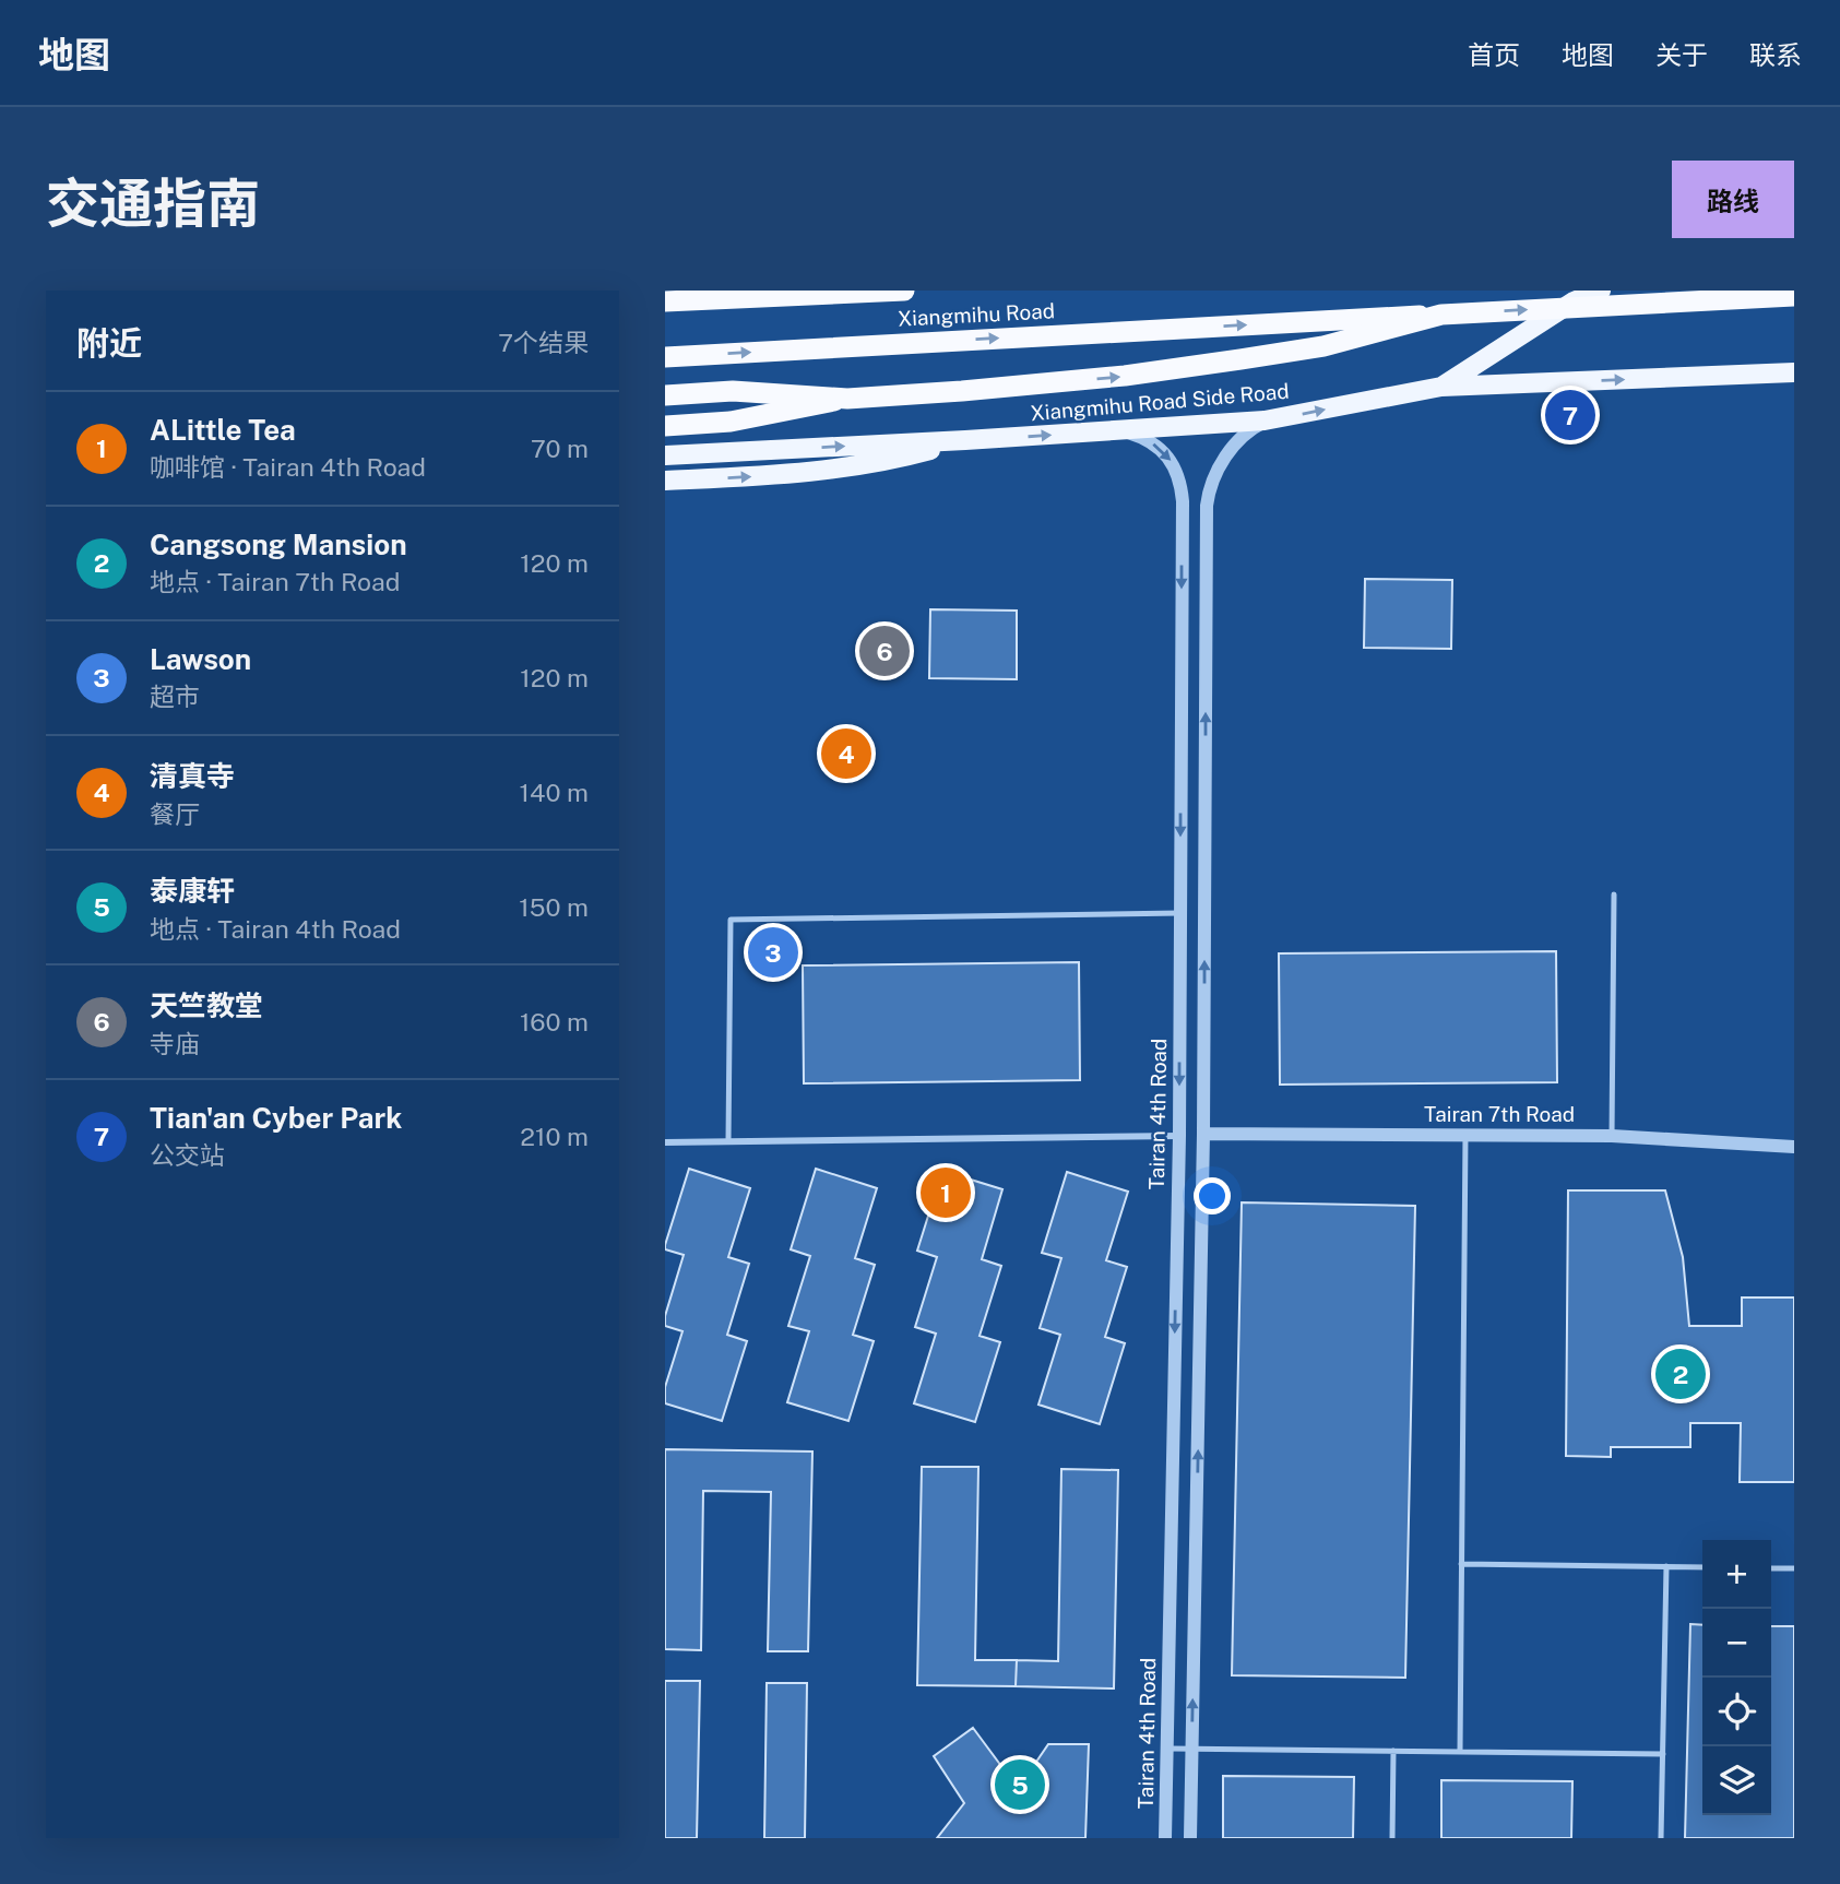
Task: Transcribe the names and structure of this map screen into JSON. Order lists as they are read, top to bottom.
{
  "streets": {
    "highway": ["Xiangmihu Road"],
    "main road": ["Xiangmihu Road Side Road"],
    "street": ["Tairan 4th Road", "Tairan 7th Road"]
  },
  "crossings": [
    ["Xiangmihu Road Side Road", "Tairan 4th Road"]
  ],
  "page": {
    "header": "地图",
    "nav": [
      "首页",
      "地图",
      "关于",
      "联系"
    ],
    "title": "交通指南",
    "buttons": "路线",
    "heading": ["附近", "7个结果"],
    "pins": [
      "7",
      "6",
      "4",
      "3",
      "1",
      "2",
      "5"
    ],
    "list": [
      {
        "mark": "1",
        "name": "ALittle Tea",
        "note": "咖啡馆 · Tairan 4th Road",
        "value": "70 m"
      },
      {
        "mark": "2",
        "name": "Cangsong Mansion",
        "note": "地点 · Tairan 7th Road",
        "value": "120 m"
      },
      {
        "mark": "3",
        "name": "Lawson",
        "note": "超市",
        "value": "120 m"
      },
      {
        "mark": "4",
        "name": "清真寺",
        "note": "餐厅",
        "value": "140 m"
      },
      {
        "mark": "5",
        "name": "泰康轩",
        "note": "地点 · Tairan 4th Road",
        "value": "150 m"
      },
      {
        "mark": "6",
        "name": "天竺教堂",
        "note": "寺庙",
        "value": "160 m"
      },
      {
        "mark": "7",
        "name": "Tian'an Cyber Park",
        "note": "公交站",
        "value": "210 m"
      }
    ],
    "map_buttons": ["+", "−"]
  }
}
